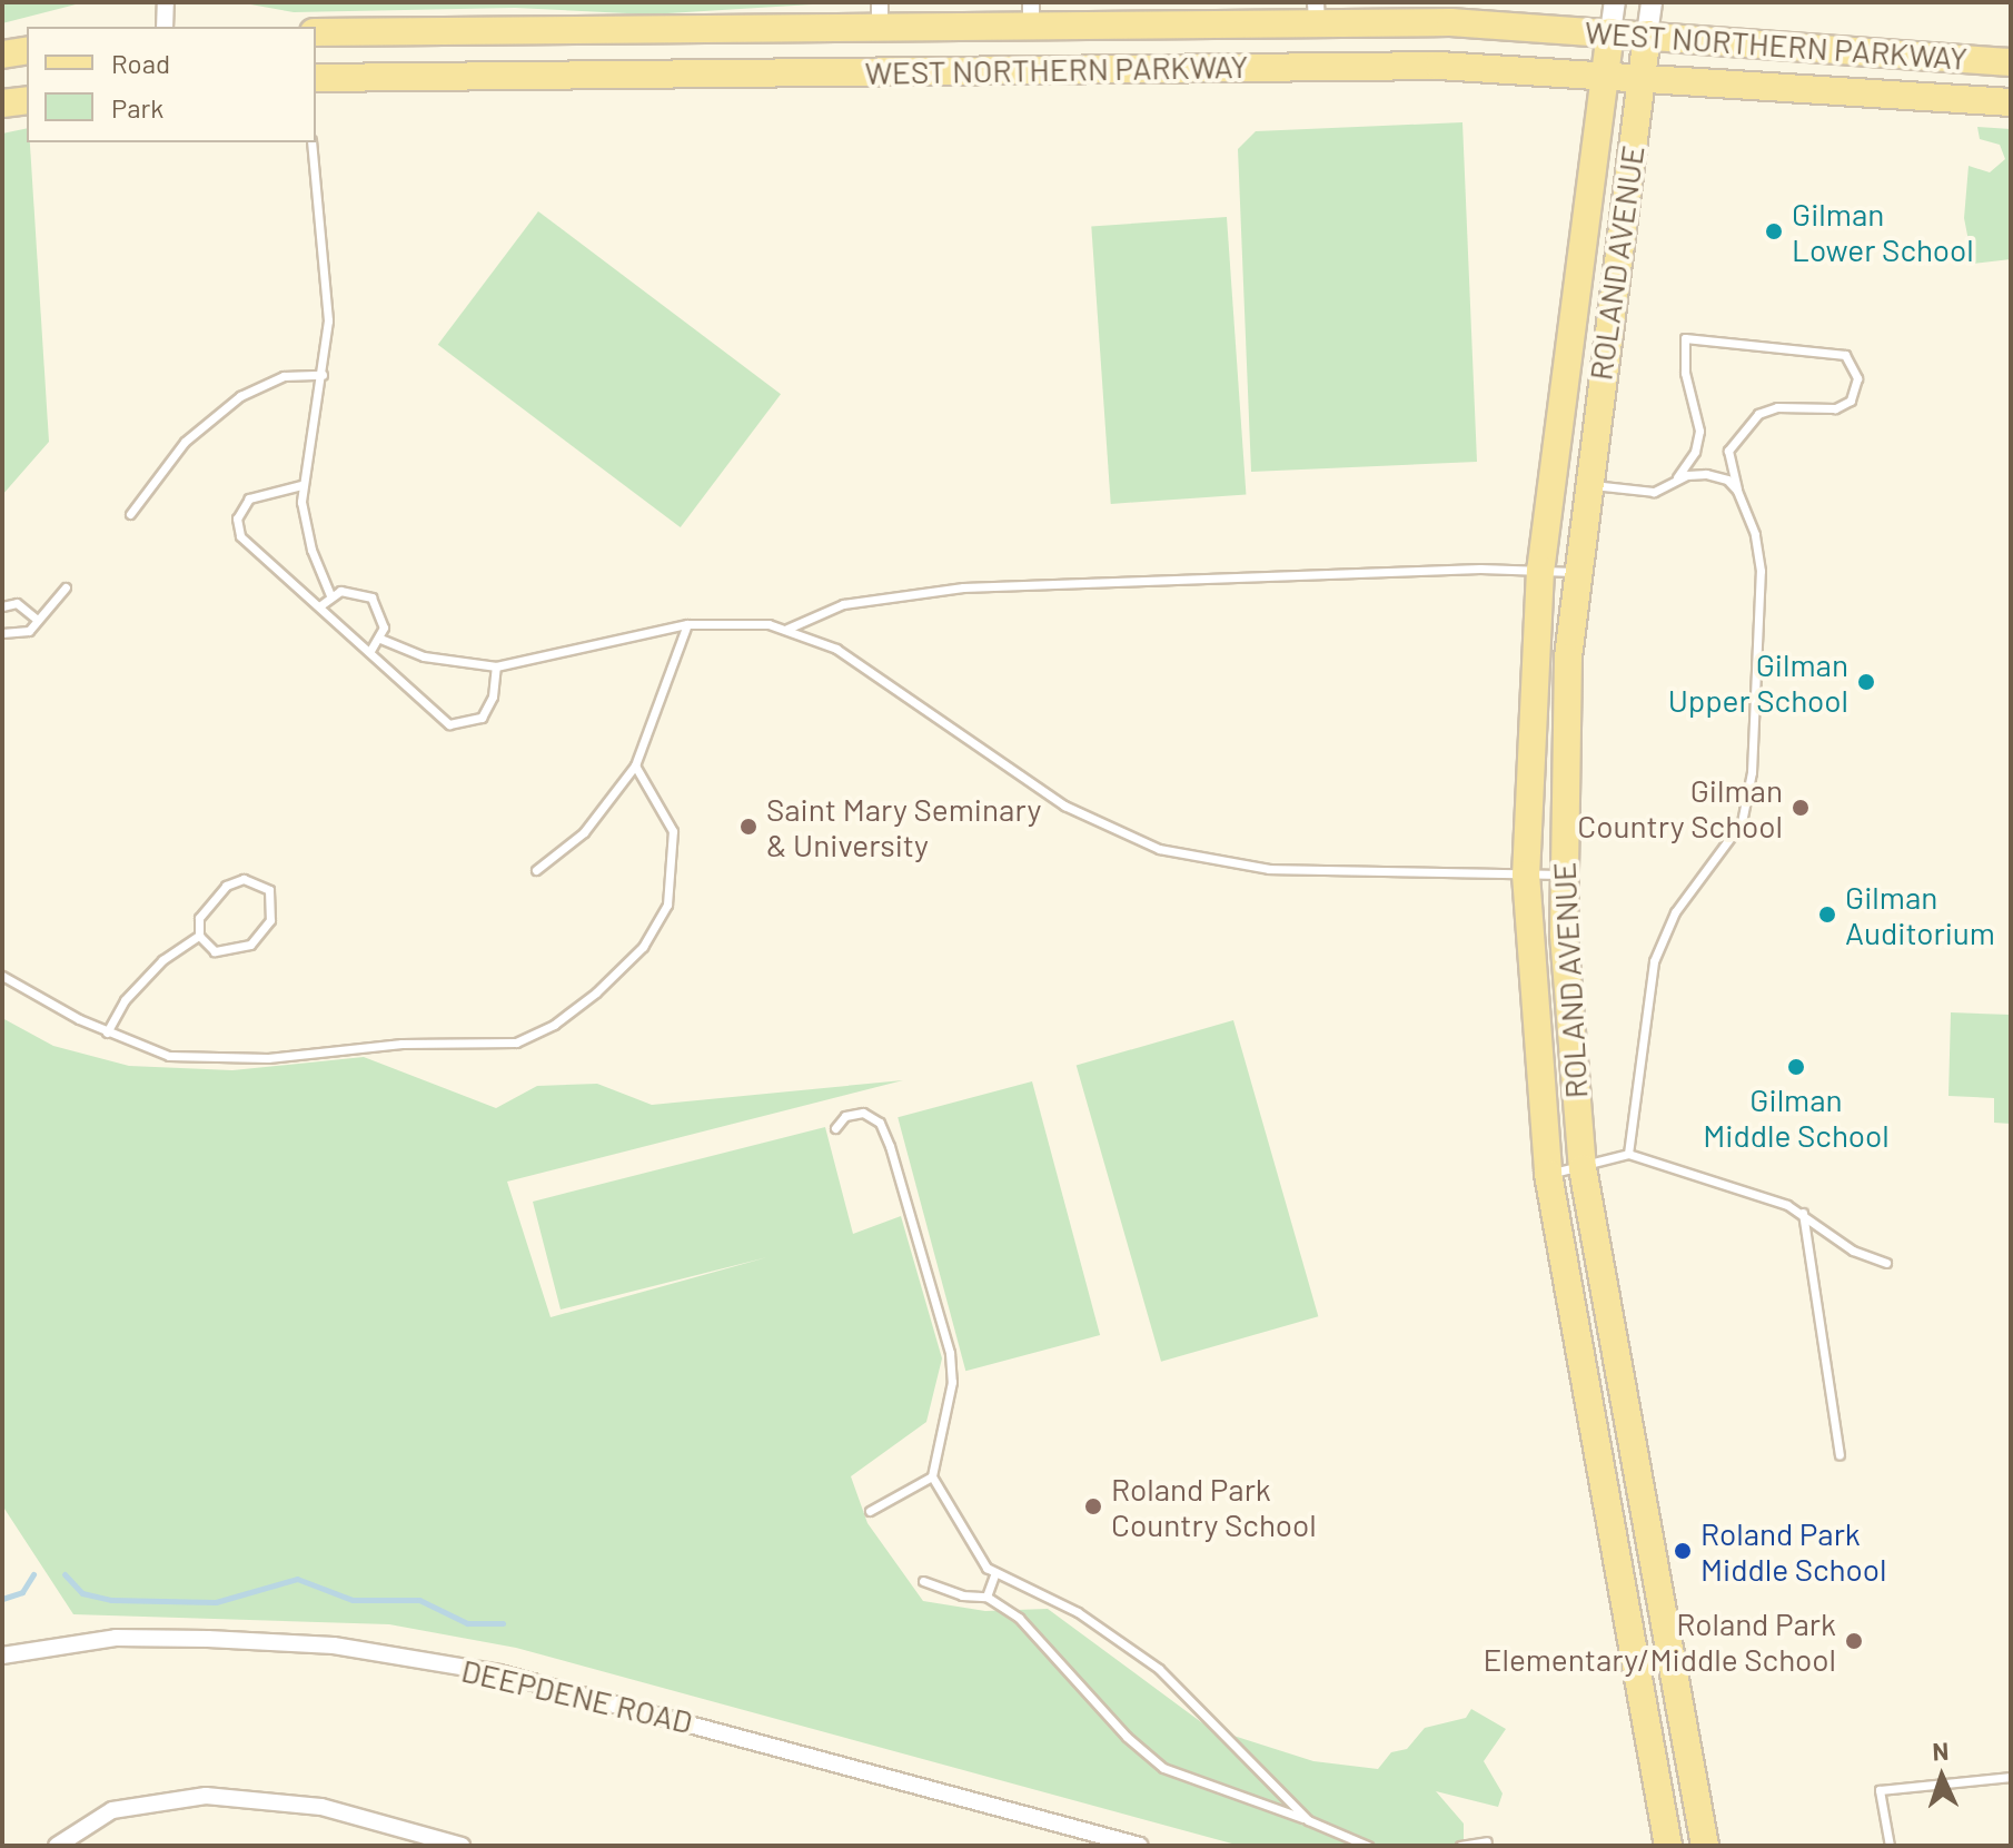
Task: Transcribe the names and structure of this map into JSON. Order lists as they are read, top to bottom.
{
  "streets": {
    "main road": ["WEST NORTHERN PARKWAY", "ROLAND AVENUE"],
    "street": ["DEEPDENE ROAD"]
  },
  "crossings": [
    ["WEST NORTHERN PARKWAY", "ROLAND AVENUE"]
  ],
  "places": [
    "Gilman Lower School",
    "Gilman Upper School",
    "Gilman Country School",
    "Saint Mary Seminary & University",
    "Gilman Auditorium",
    "Gilman Middle School",
    "Roland Park Country School",
    "Roland Park Middle School",
    "Roland Park Elementary/Middle School"
  ],
  "legend": ["Road", "Park"],
  "north": "top"
}
